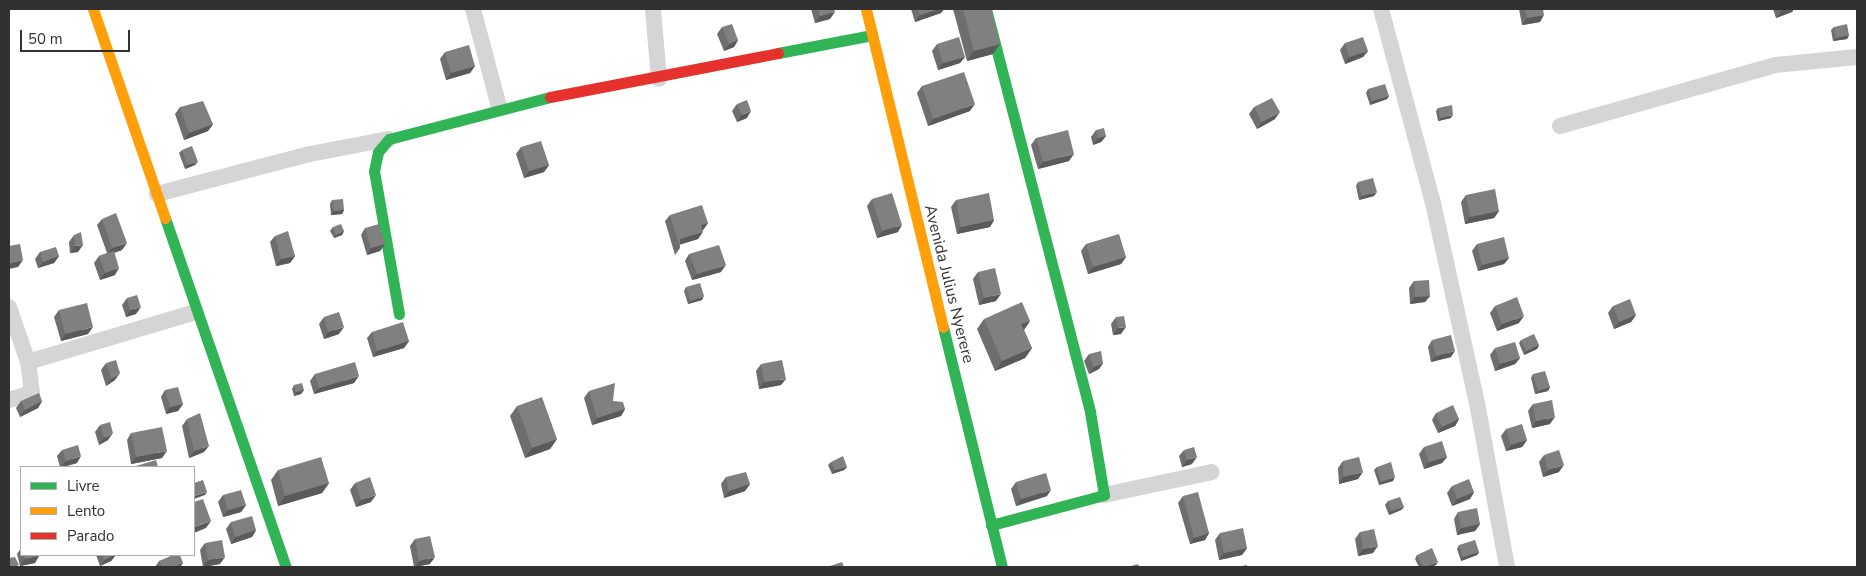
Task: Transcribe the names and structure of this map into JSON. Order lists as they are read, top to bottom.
{
  "streets": {
    "street": ["Avenida Julius Nyerere"]
  },
  "legend": ["Livre", "Lento", "Parado"],
  "scale_bar": "50 m"
}
